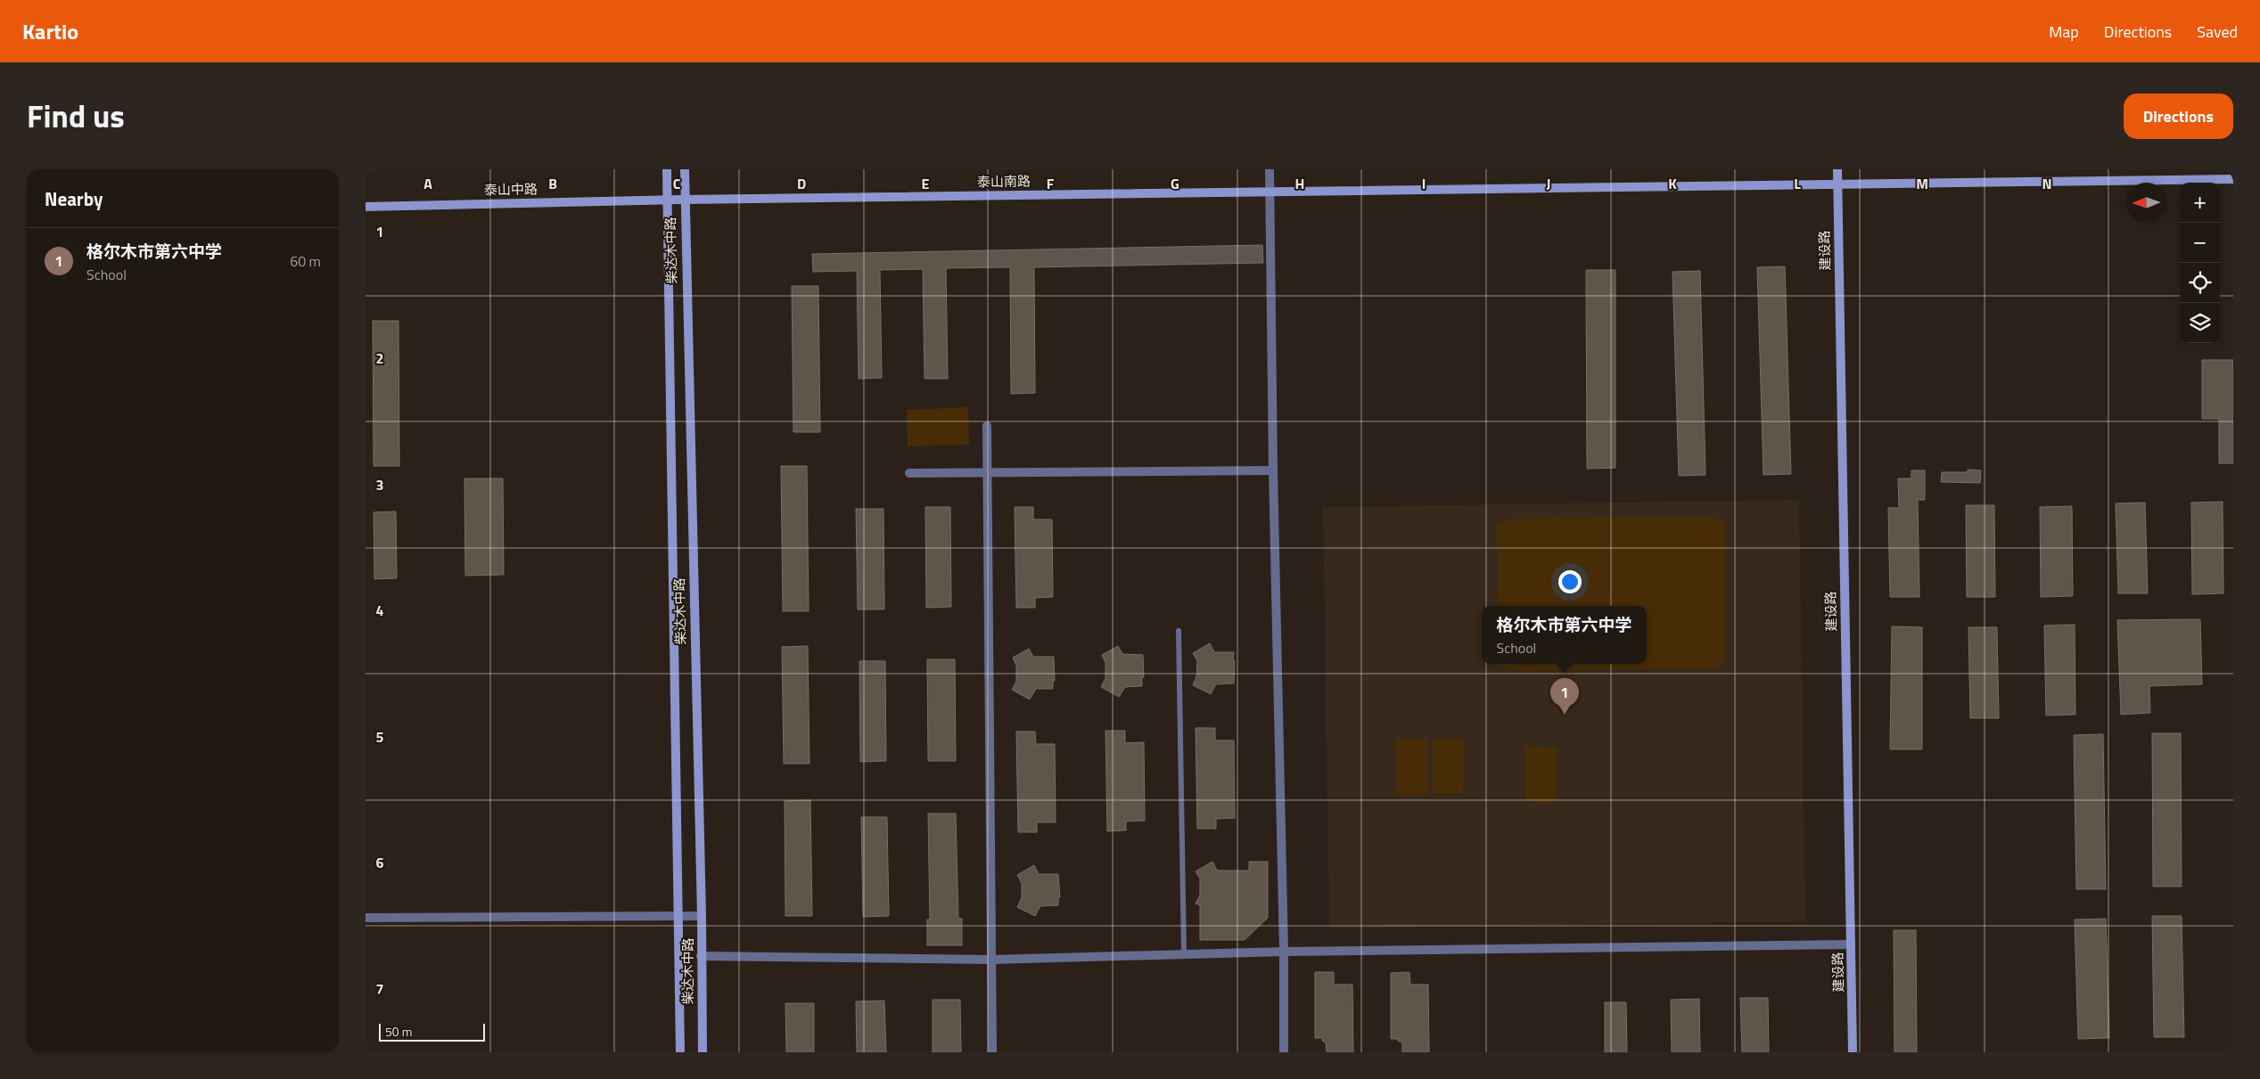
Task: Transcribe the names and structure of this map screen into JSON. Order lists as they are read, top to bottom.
{
  "streets": {
    "street": [
      "泰山南路",
      "泰山中路",
      "柴达木中路",
      "建设路"
    ]
  },
  "crossings": [
    ["泰山南路", "泰山中路"],
    ["泰山南路", "柴达木中路"],
    ["泰山南路", "建设路"],
    ["泰山中路", "柴达木中路"]
  ],
  "scale_bar": "50 m",
  "north": "left",
  "page": {
    "header": "Kartio",
    "nav": ["Map", "Directions", "Saved"],
    "title": "Find us",
    "buttons": "Directions",
    "heading": "Nearby",
    "map_buttons": ["+", "−"],
    "list": [
      {
        "mark": "1",
        "name": "格尔木市第六中学",
        "note": "School",
        "value": "60 m"
      }
    ],
    "popup": ["格尔木市第六中学", "School"],
    "pins": "1",
    "scale": "50 m"
  },
  "grid": {
    "columns": [
      "A",
      "B",
      "C",
      "D",
      "E",
      "F",
      "G",
      "H",
      "I",
      "J",
      "K",
      "L",
      "M",
      "N"
    ],
    "rows": [
      "1",
      "2",
      "3",
      "4",
      "5",
      "6",
      "7"
    ]
  }
}
